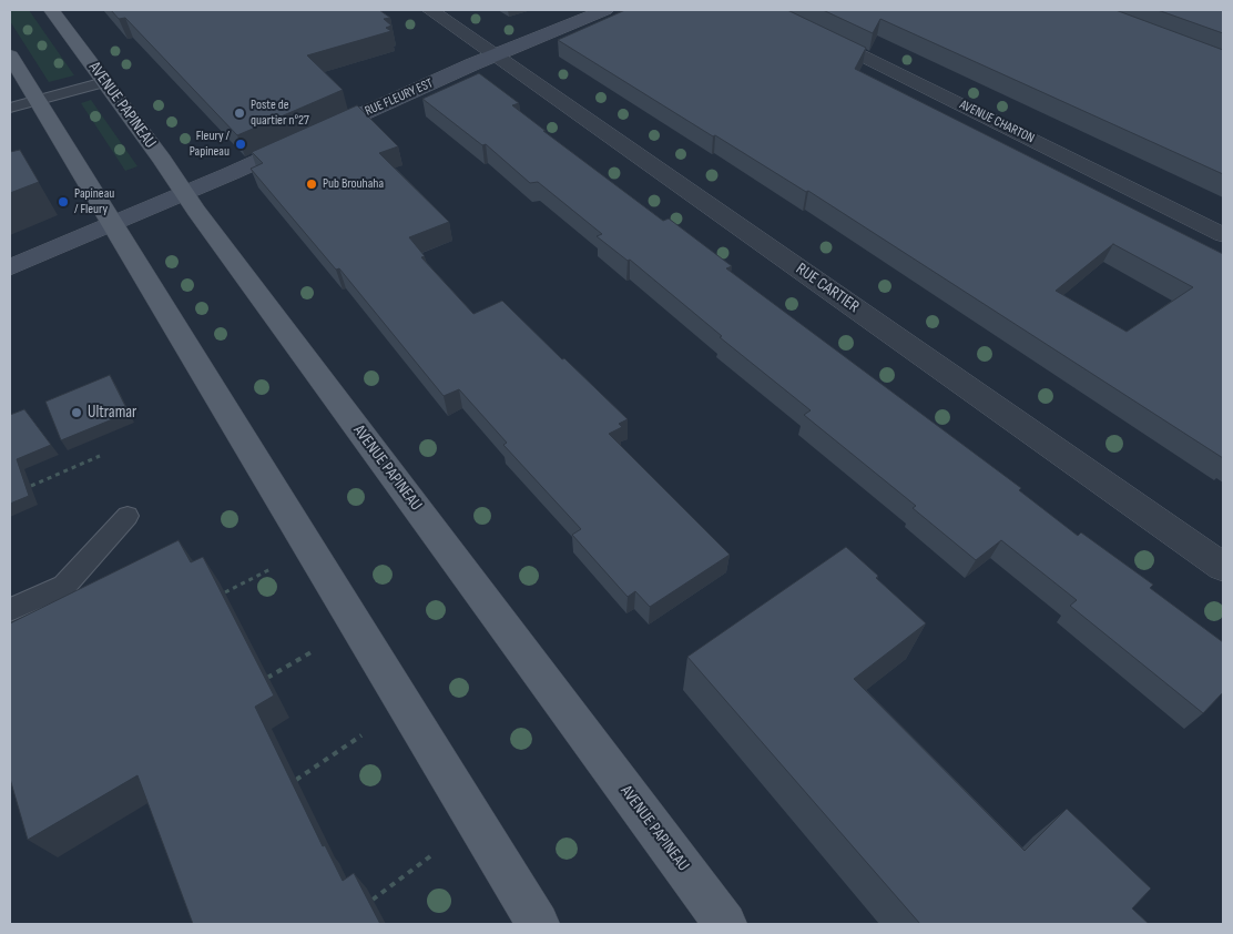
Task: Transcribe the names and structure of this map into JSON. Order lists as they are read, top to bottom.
{
  "streets": {
    "main road": ["AVENUE PAPINEAU"],
    "street": ["RUE FLEURY EST", "AVENUE CHARTON", "RUE CARTIER"]
  },
  "crossings": [
    ["RUE FLEURY EST", "AVENUE PAPINEAU"],
    ["RUE FLEURY EST", "RUE CARTIER"]
  ],
  "places": [
    "Poste de quartier n°27",
    "Fleury / Papineau",
    "Pub Brouhaha",
    "Papineau / Fleury",
    "Ultramar"
  ]
}
